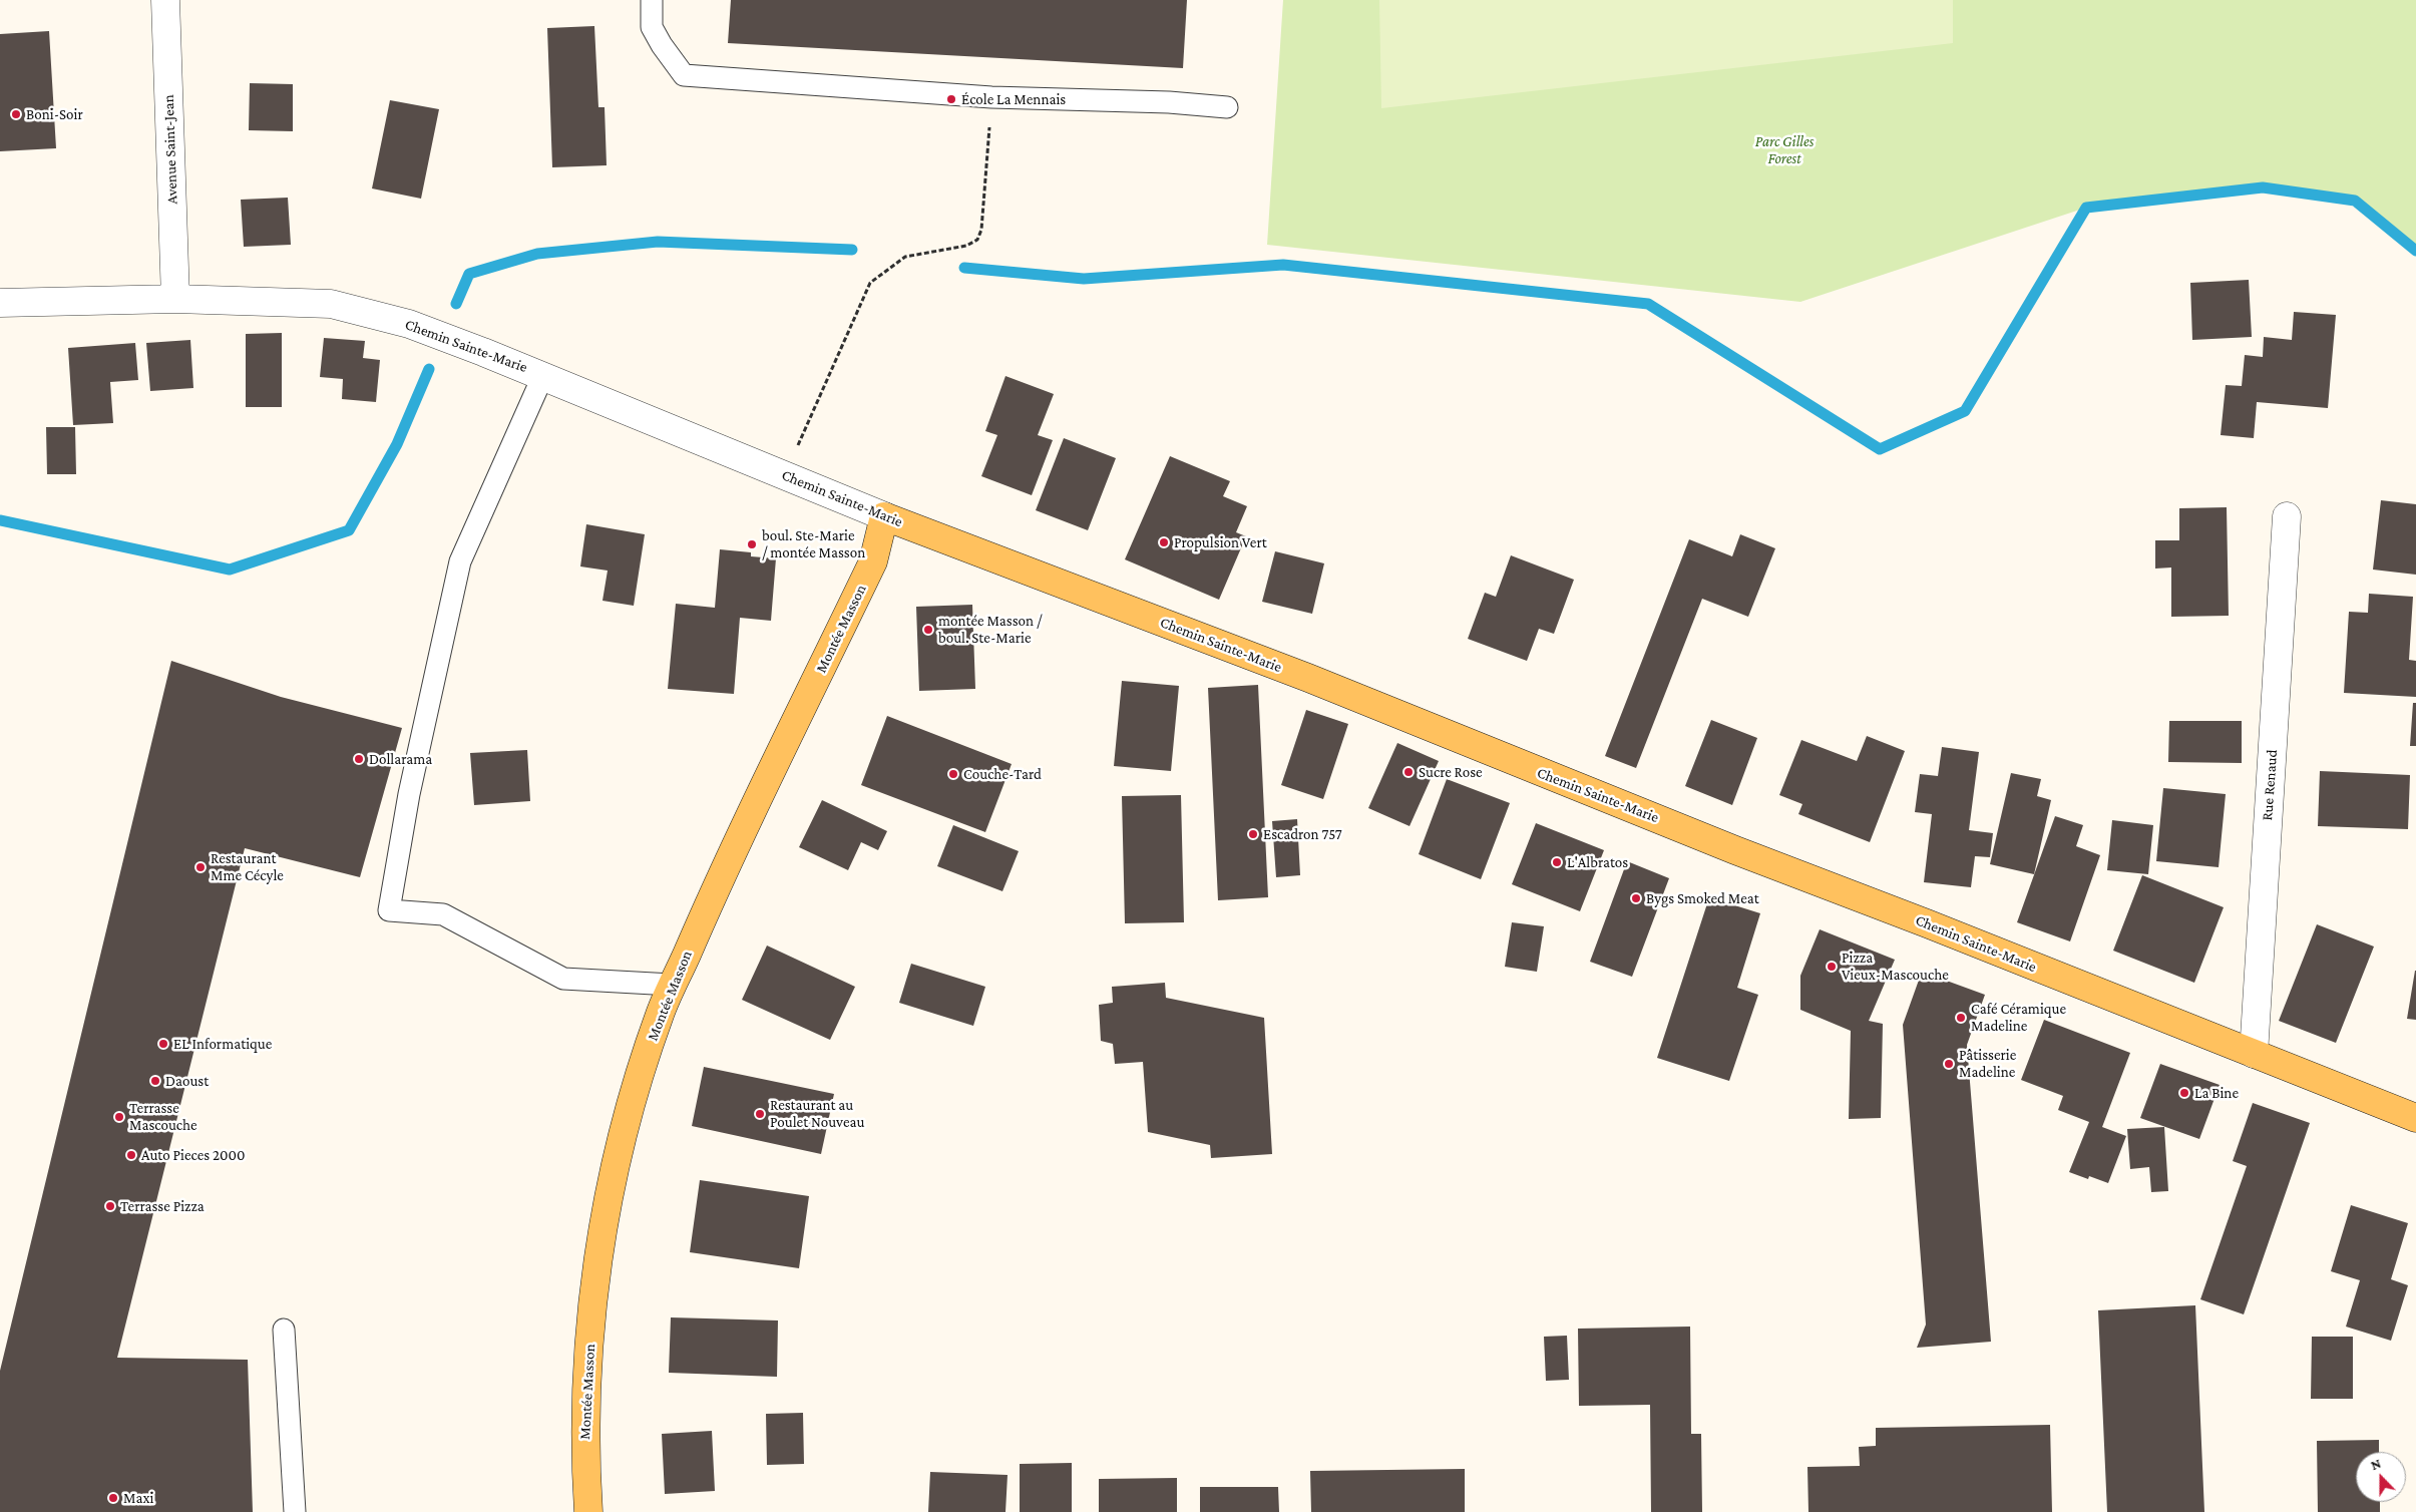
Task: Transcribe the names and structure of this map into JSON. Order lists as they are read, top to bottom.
{
  "streets": {
    "main road": ["Chemin Sainte-Marie", "Montée Masson"],
    "street": ["Avenue Saint-Jean", "Rue Renaud"]
  },
  "crossings": [
    ["Avenue Saint-Jean", "Chemin Sainte-Marie"],
    ["Chemin Sainte-Marie", "Montée Masson"],
    ["Chemin Sainte-Marie", "Rue Renaud"]
  ],
  "parks": ["Parc Gilles Forest"],
  "places": [
    "École La Mennais",
    "Boni-Soir",
    "Propulsion Vert",
    "boul. Ste-Marie / montée Masson",
    "montée Masson / boul. Ste-Marie",
    "Dollarama",
    "Sucre Rose",
    "Couche-Tard",
    "Escadron 757",
    "L'Albratos",
    "Restaurant Mme Cécyle",
    "Bygs Smoked Meat",
    "Pizza Vieux-Mascouche",
    "Café Céramique Madeline",
    "EL Informatique",
    "Pâtisserie Madeline",
    "Daoust",
    "La Bine",
    "Restaurant au Poulet Nouveau",
    "Terrasse Mascouche",
    "Auto Pieces 2000",
    "Terrasse Pizza",
    "Maxi"
  ],
  "north": "top"
}
